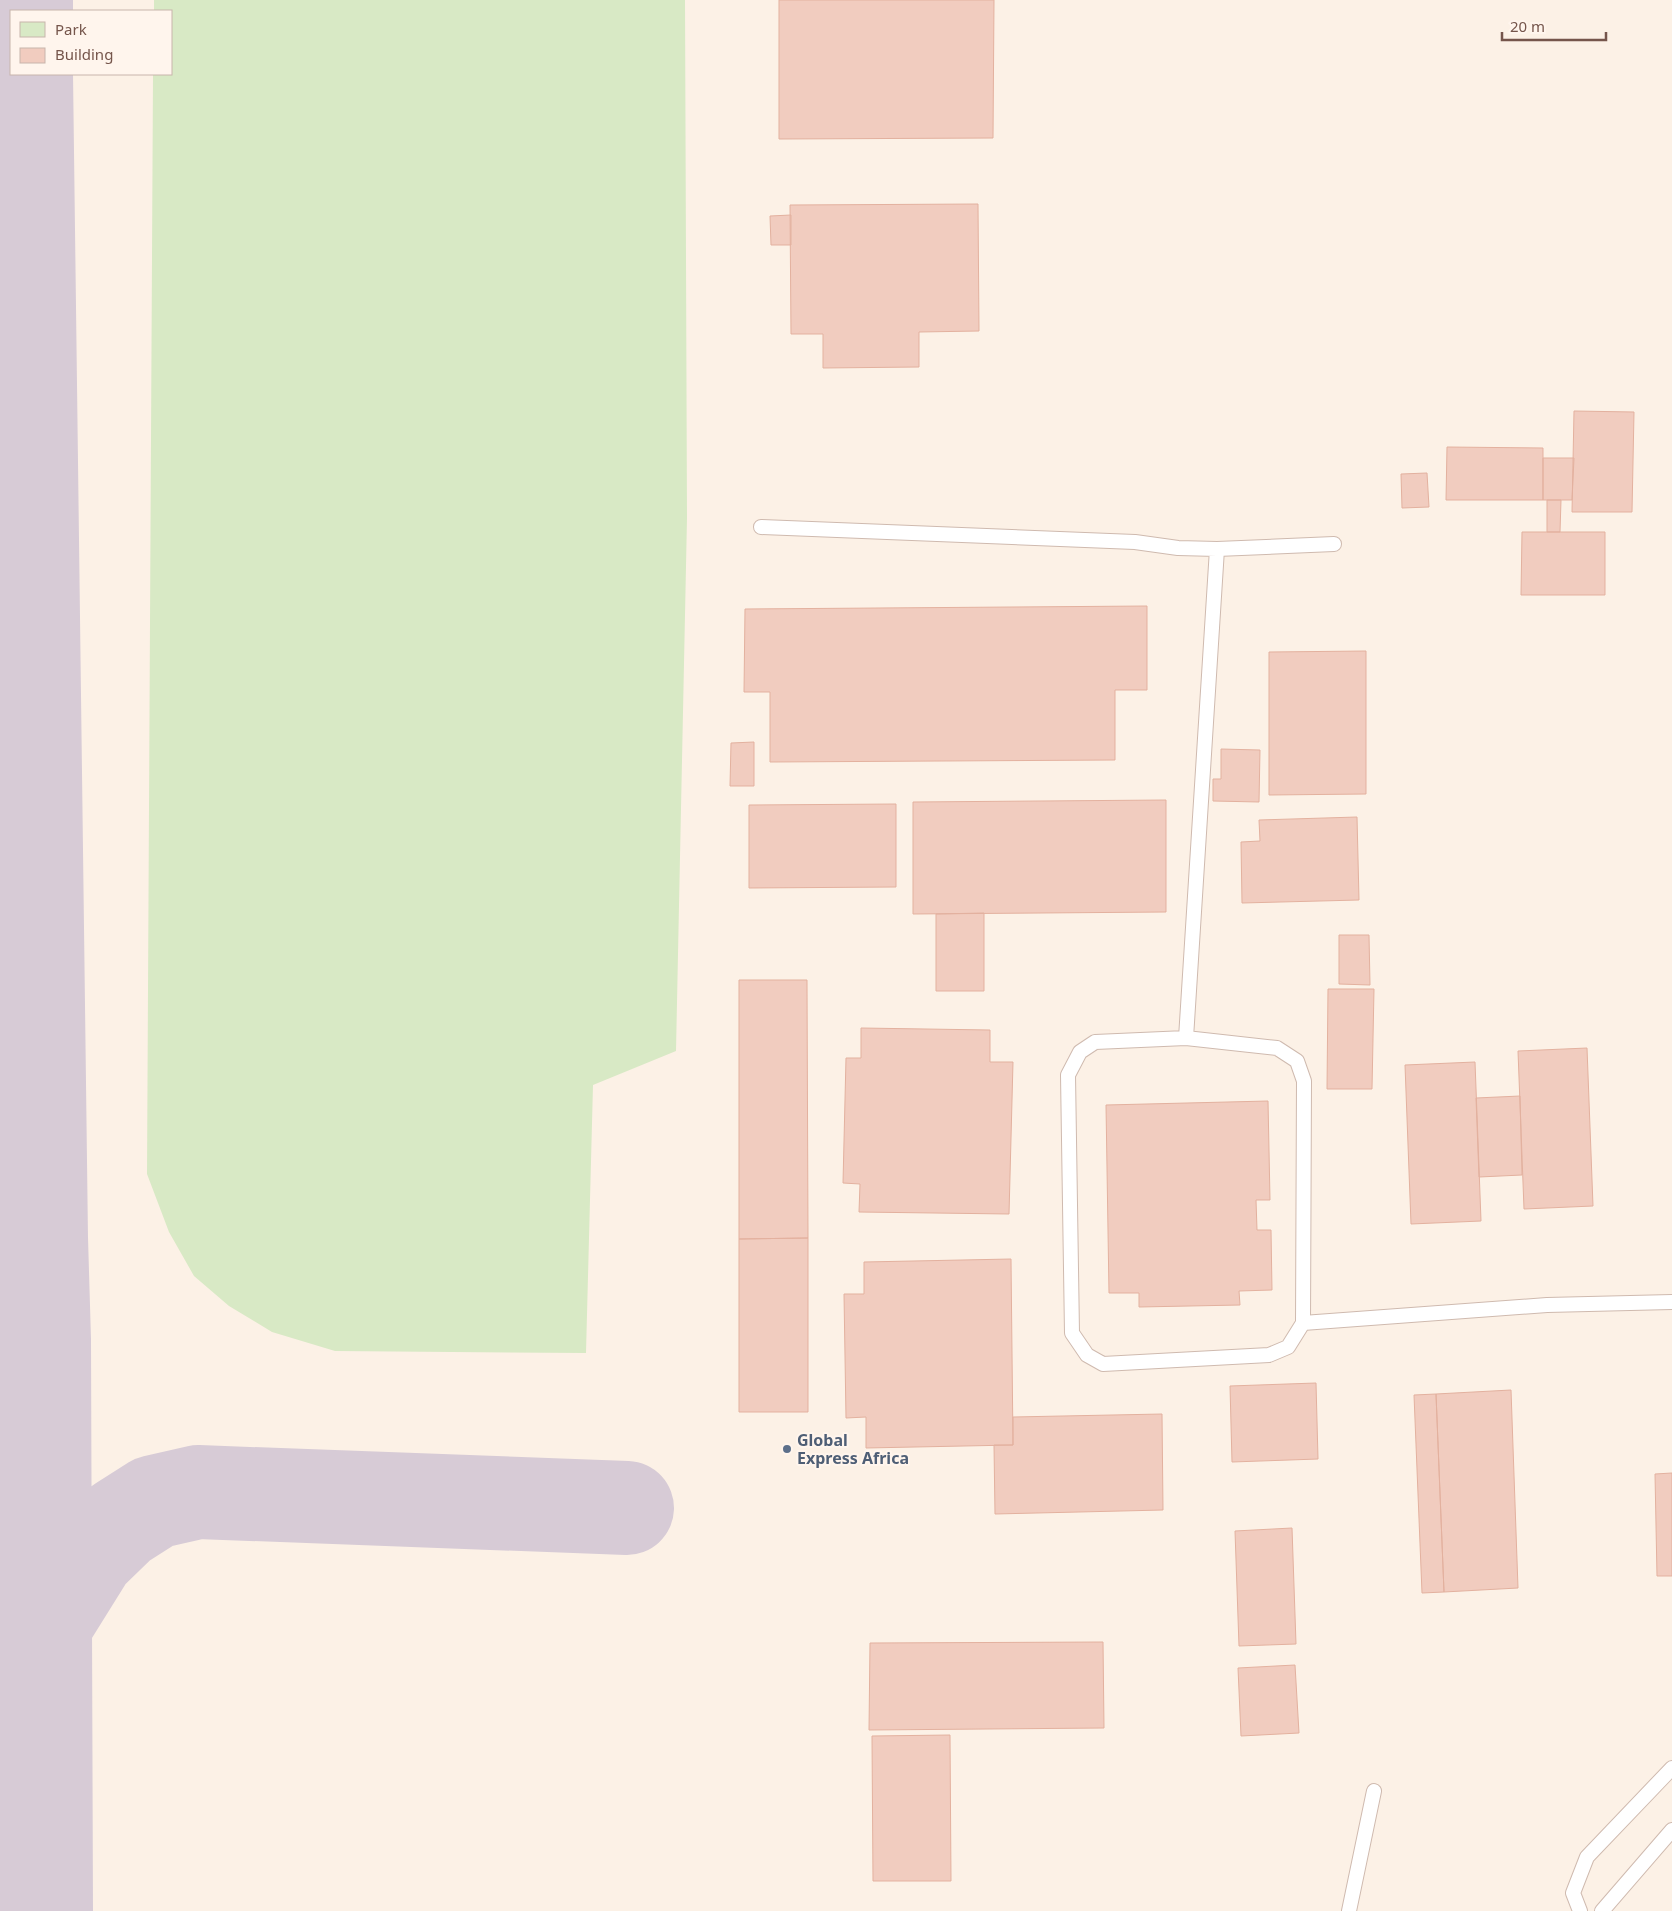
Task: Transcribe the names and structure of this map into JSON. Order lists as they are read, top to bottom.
{
  "places": ["Global Express Africa"],
  "legend": ["Park", "Building"],
  "scale_bar": "20 m"
}
